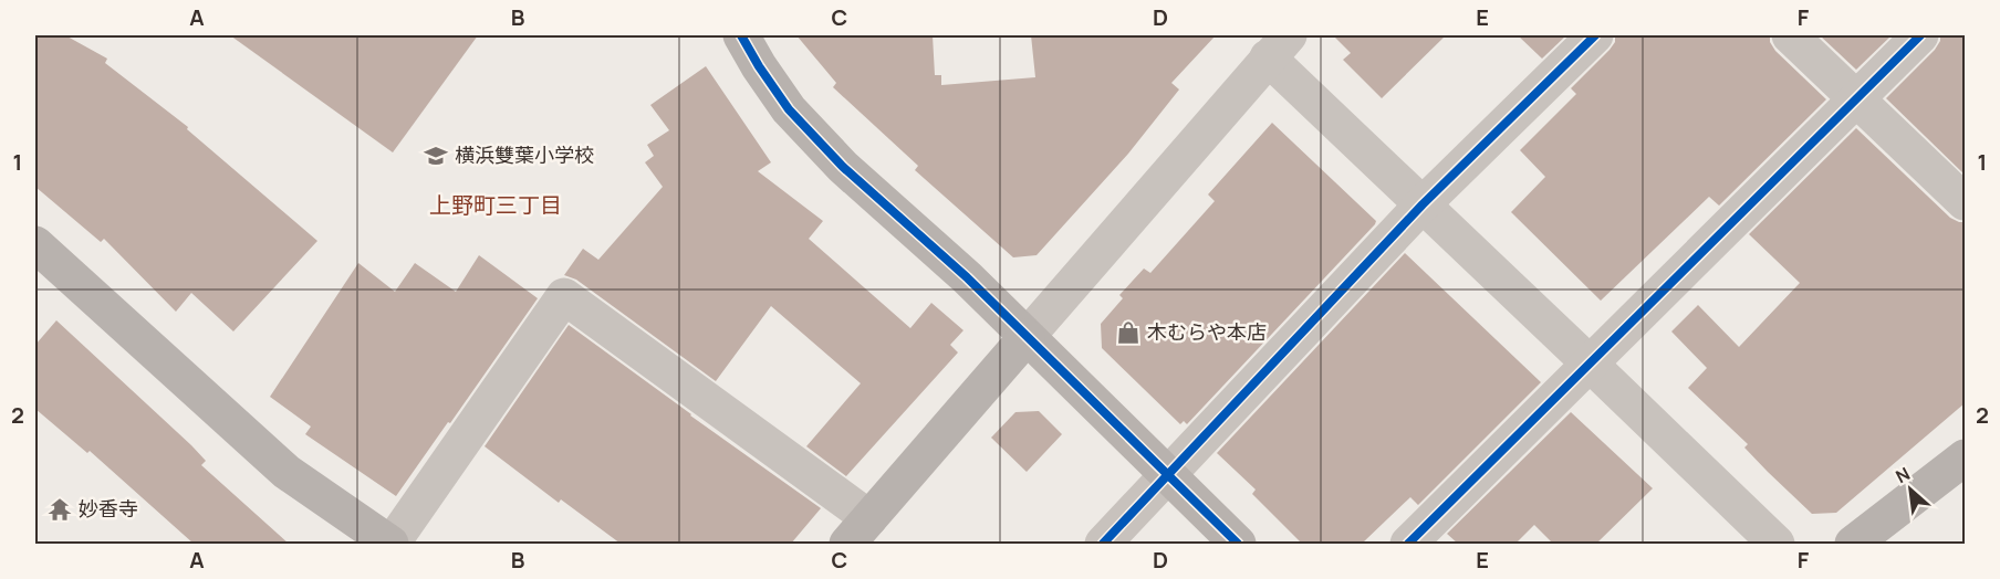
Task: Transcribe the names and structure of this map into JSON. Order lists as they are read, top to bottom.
{
  "districts": ["上野町三丁目"],
  "places": {
    "school or university": ["横浜雙葉小学校"],
    "shop": ["木むらや本店"],
    "temple": ["妙香寺"]
  },
  "north": "top left",
  "grid": {
    "columns": [
      "A",
      "B",
      "C",
      "D",
      "E",
      "F"
    ],
    "rows": ["1", "2"]
  }
}
